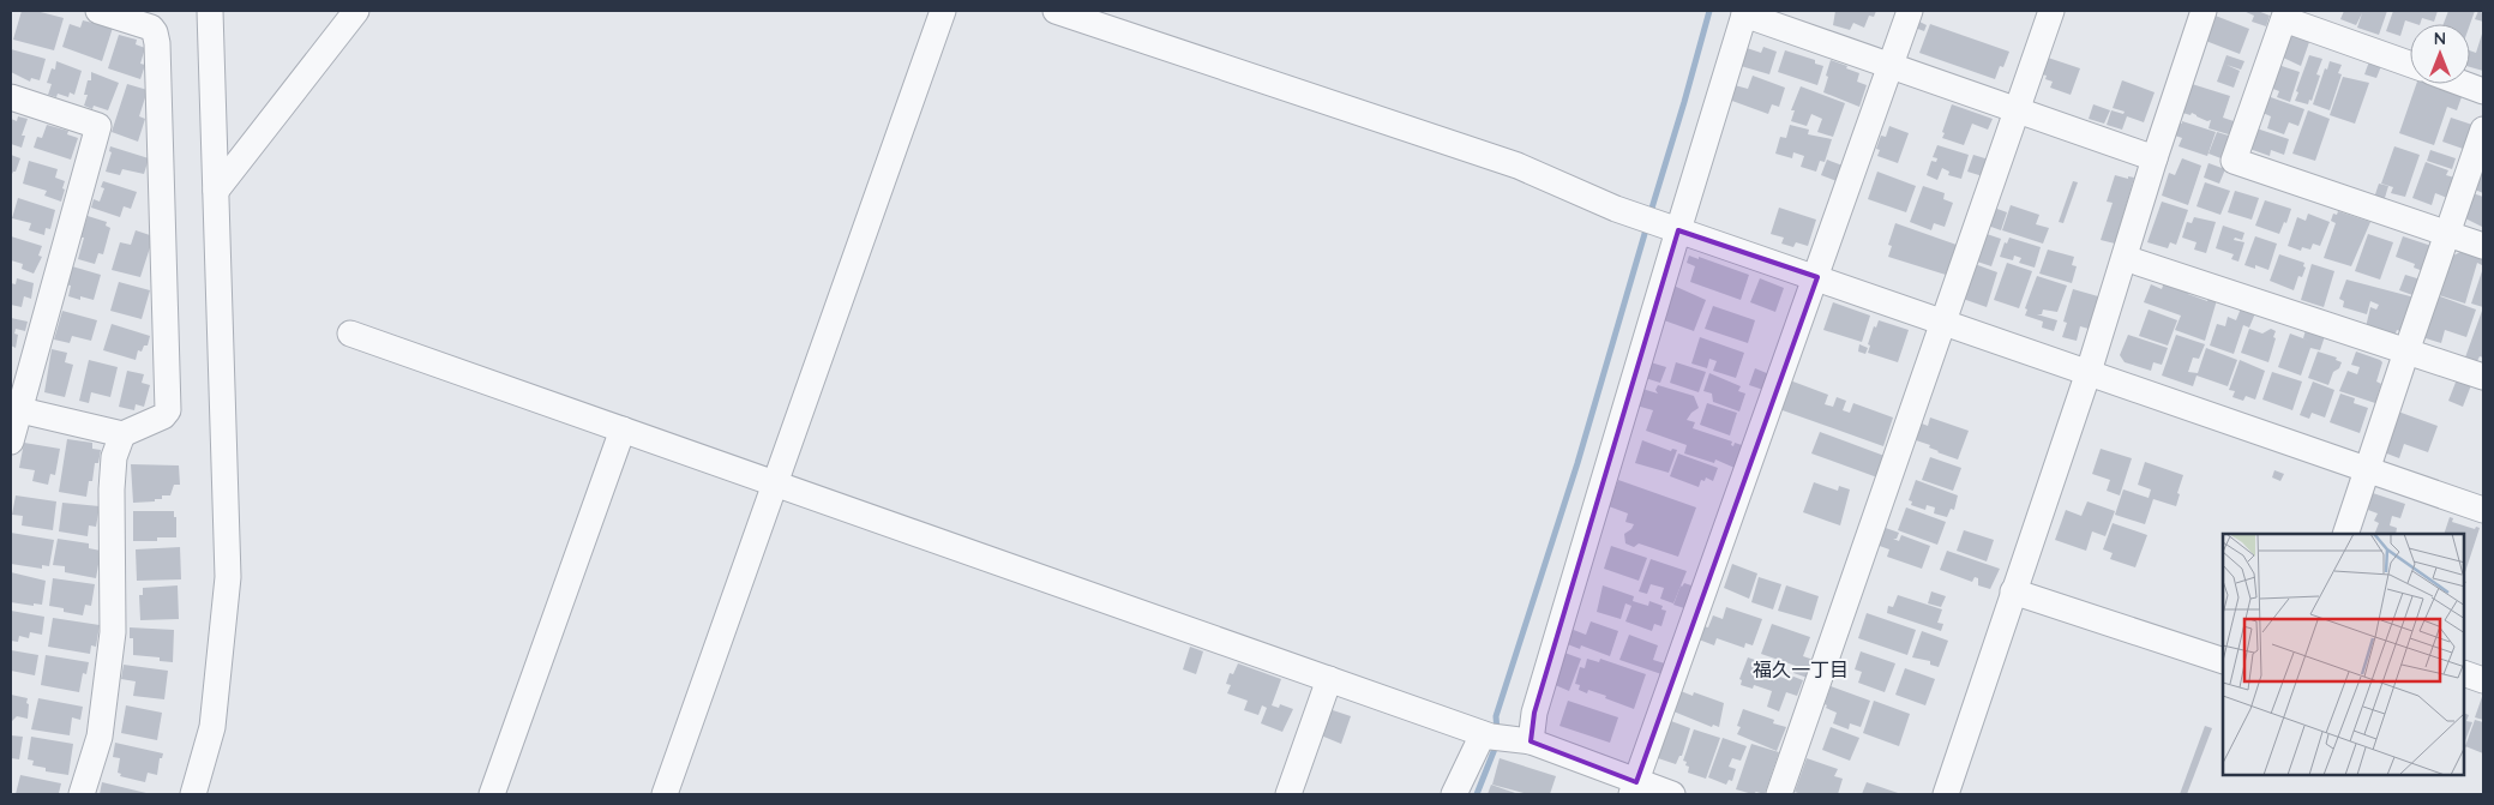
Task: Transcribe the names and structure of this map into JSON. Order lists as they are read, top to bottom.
{
  "districts": ["福久一丁目"],
  "north": "top"
}
